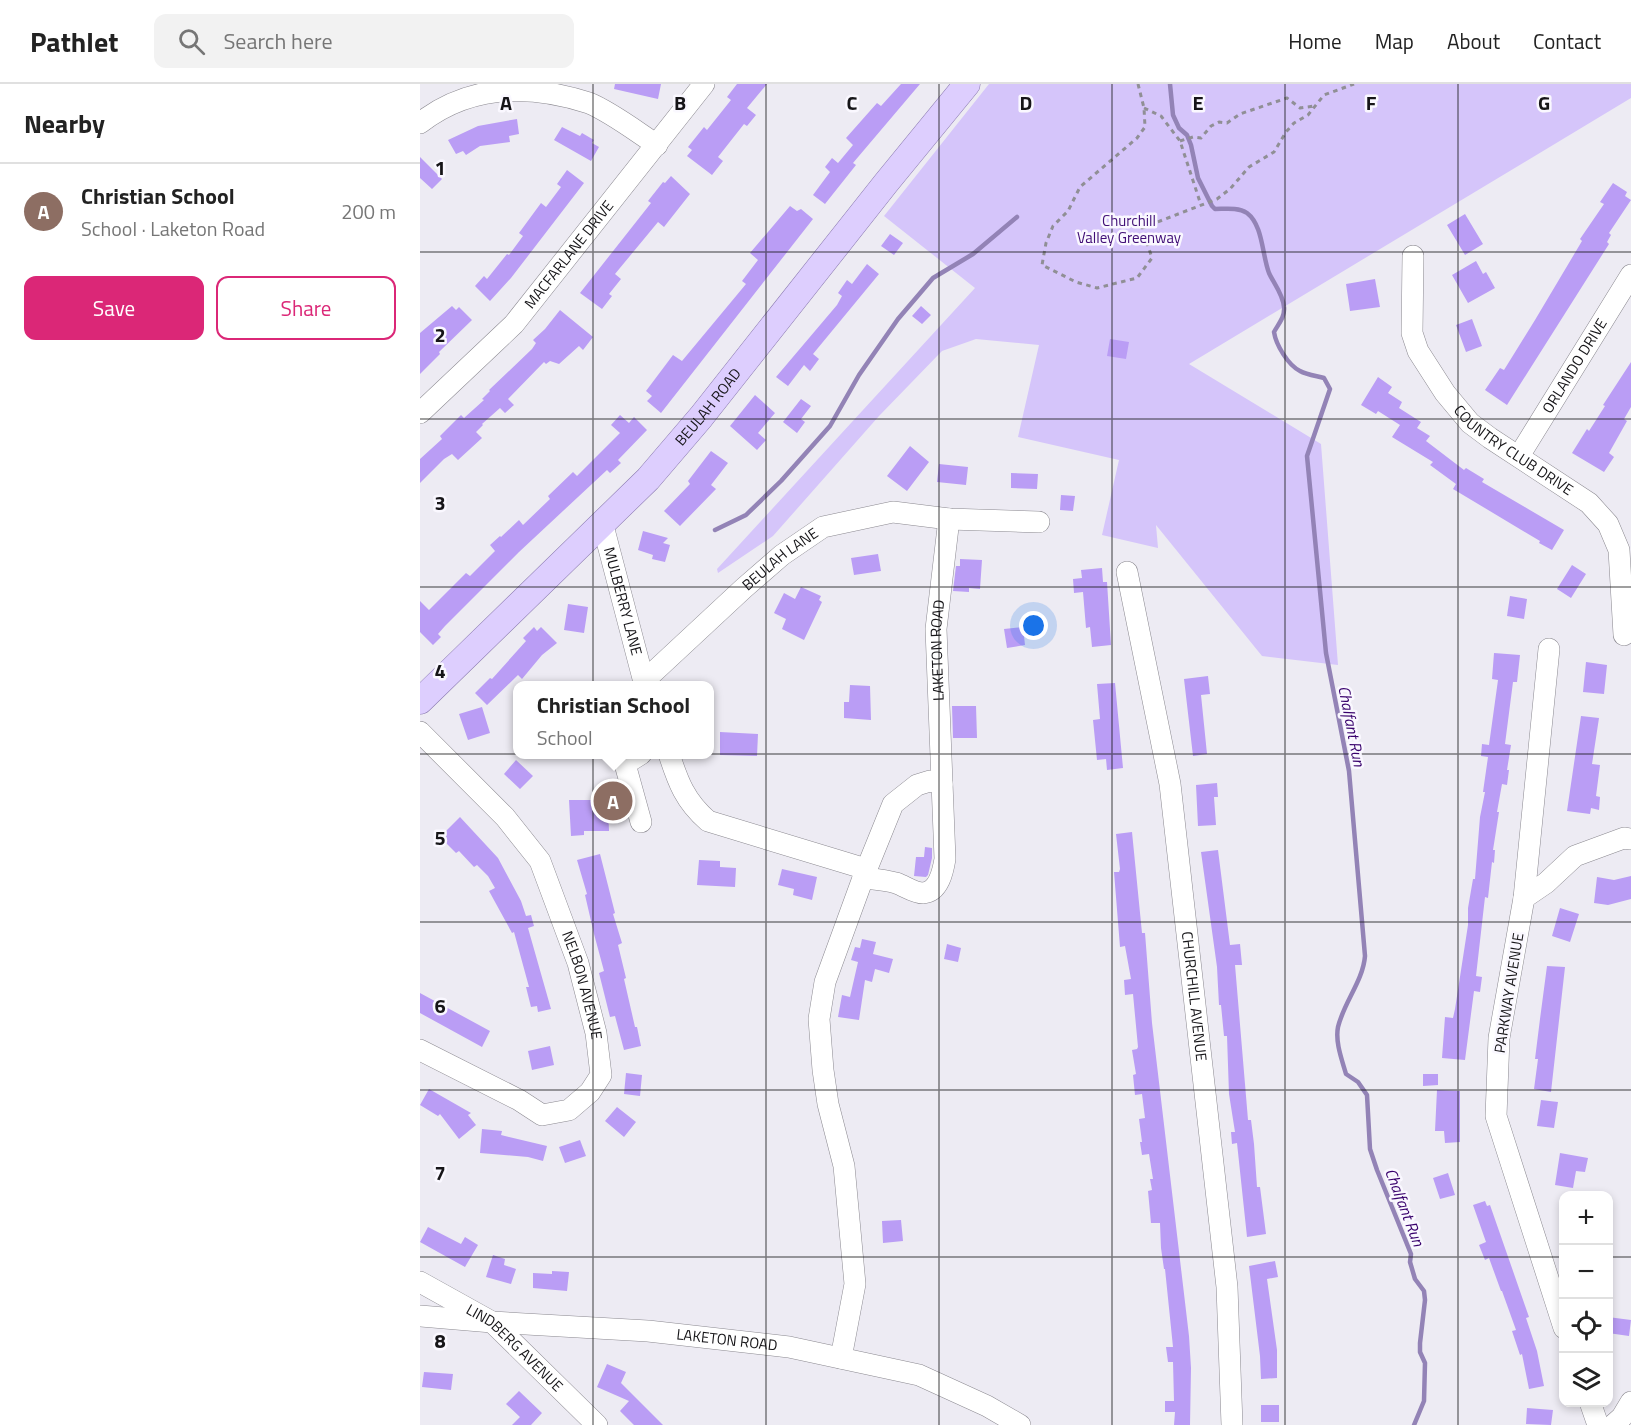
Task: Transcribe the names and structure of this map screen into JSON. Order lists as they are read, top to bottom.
{
  "streets": {
    "main road": ["BEULAH ROAD"],
    "street": [
      "MACFARLANE DRIVE",
      "ORLANDO DRIVE",
      "COUNTRY CLUB DRIVE",
      "BEULAH LANE",
      "MULBERRY LANE",
      "LAKETON ROAD",
      "NELBON AVENUE",
      "PARKWAY AVENUE",
      "CHURCHILL AVENUE",
      "LINDBERG AVENUE"
    ]
  },
  "crossings": [
    ["ORLANDO DRIVE", "COUNTRY CLUB DRIVE"],
    ["BEULAH ROAD", "MULBERRY LANE"],
    ["BEULAH LANE", "LAKETON ROAD"],
    ["LAKETON ROAD", "LINDBERG AVENUE"]
  ],
  "water": ["Chalfant Run"],
  "parks": ["Churchill Valley Greenway"],
  "page": {
    "header": "Pathlet",
    "search": "Search here",
    "nav": [
      "Home",
      "Map",
      "About",
      "Contact"
    ],
    "heading": "Nearby",
    "list": [
      {
        "mark": "A",
        "name": "Christian School",
        "note": "School · Laketon Road",
        "value": "200 m"
      }
    ],
    "buttons": ["Save", "Share"],
    "popup": ["Christian School", "School"],
    "pins": "A",
    "map_buttons": ["+", "−"]
  },
  "grid": {
    "columns": [
      "A",
      "B",
      "C",
      "D",
      "E",
      "F",
      "G"
    ],
    "rows": [
      "1",
      "2",
      "3",
      "4",
      "5",
      "6",
      "7",
      "8"
    ]
  }
}
